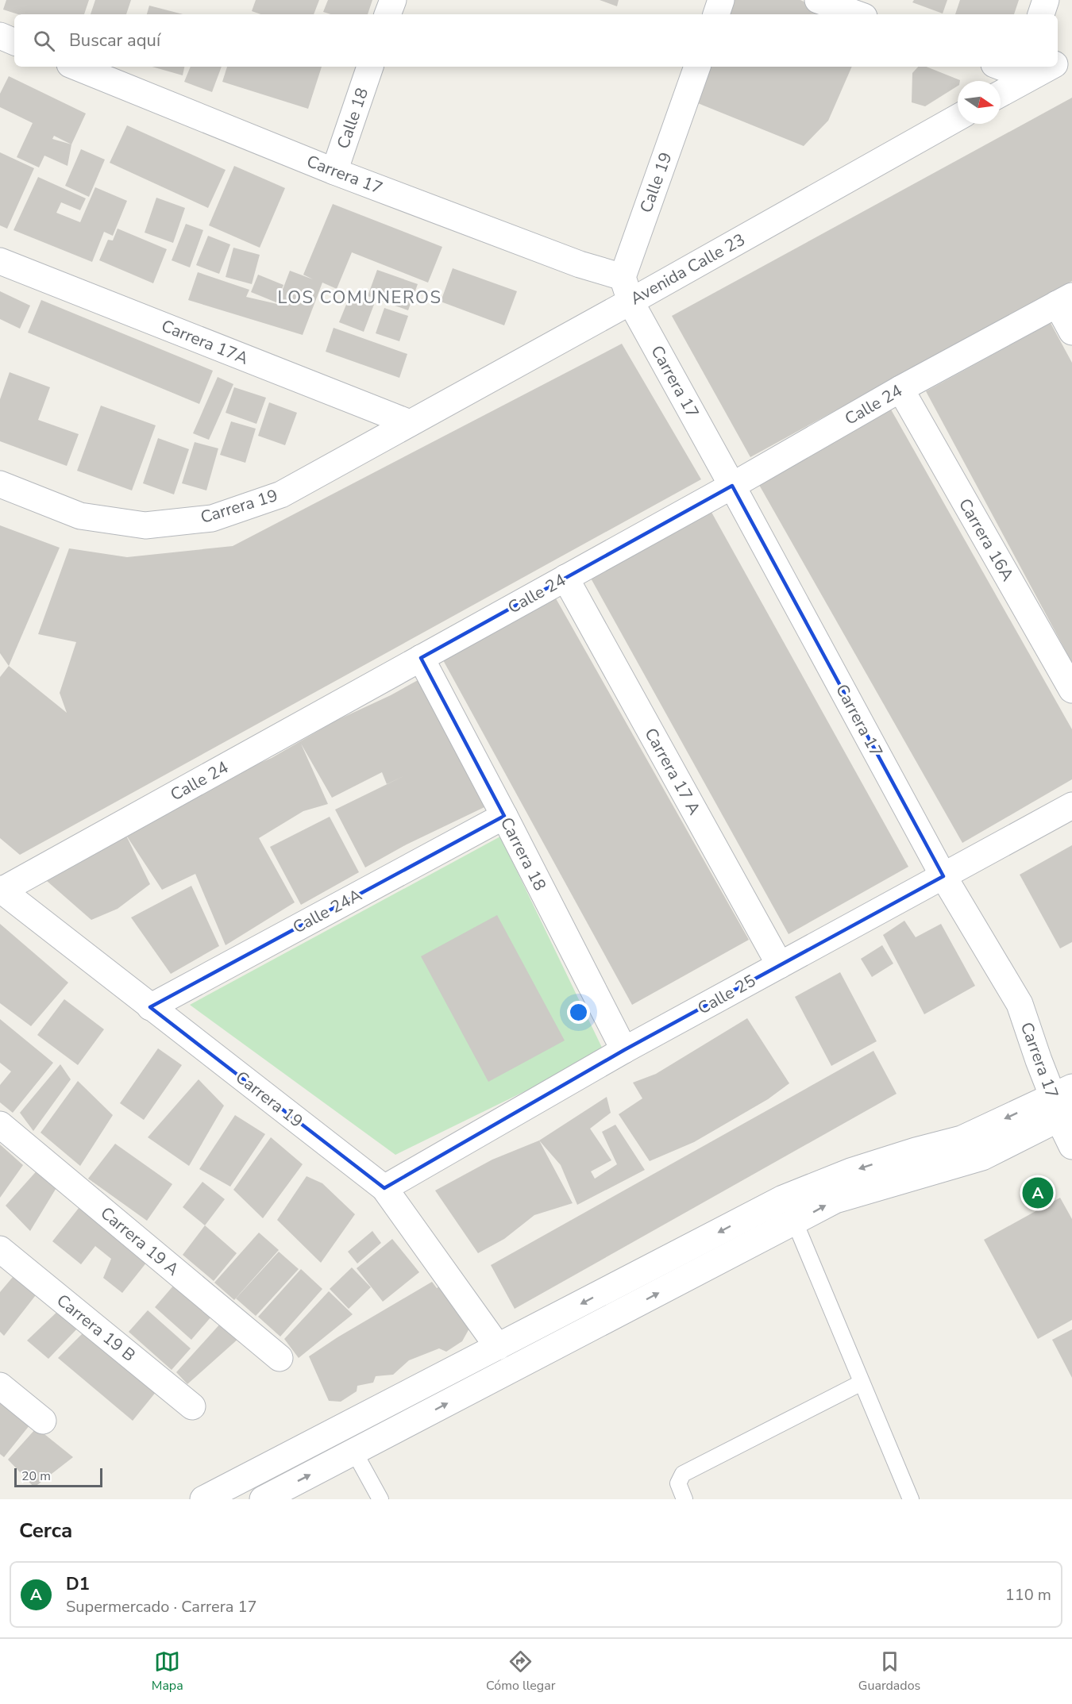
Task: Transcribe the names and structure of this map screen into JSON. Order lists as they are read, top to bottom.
{
  "streets": {
    "street": [
      "Calle 18",
      "Carrera 17",
      "Calle 19",
      "Avenida Calle 23",
      "Carrera 17A",
      "Calle 24",
      "Carrera 19",
      "Carrera 16A",
      "Carrera 17 A",
      "Carrera 18",
      "Calle 24A",
      "Calle 25",
      "Carrera 19 A",
      "Carrera 19 B"
    ]
  },
  "crossings": [
    ["Calle 18", "Carrera 17"],
    ["Carrera 17", "Calle 19"],
    ["Carrera 17", "Avenida Calle 23"],
    ["Carrera 17", "Calle 24"],
    ["Carrera 17", "Calle 25"],
    ["Avenida Calle 23", "Carrera 17A"],
    ["Avenida Calle 23", "Carrera 19"],
    ["Carrera 17A", "Carrera 19"],
    ["Calle 24", "Carrera 19"],
    ["Calle 24", "Carrera 16A"],
    ["Calle 24", "Carrera 17 A"],
    ["Calle 24", "Carrera 18"],
    ["Carrera 19", "Calle 24A"],
    ["Carrera 19", "Calle 25"],
    ["Carrera 17 A", "Calle 25"],
    ["Carrera 18", "Calle 24A"],
    ["Carrera 18", "Calle 25"]
  ],
  "districts": ["LOS COMUNEROS"],
  "scale_bar": "20 m",
  "north": "right",
  "page": {
    "search": "Buscar aquí",
    "pins": "A",
    "scale": "20 m",
    "heading": "Cerca",
    "list": [
      {
        "mark": "A",
        "name": "D1",
        "note": "Supermercado · Carrera 17",
        "value": "110 m"
      }
    ],
    "nav": ["Mapa", "Cómo llegar", "Guardados"]
  }
}
